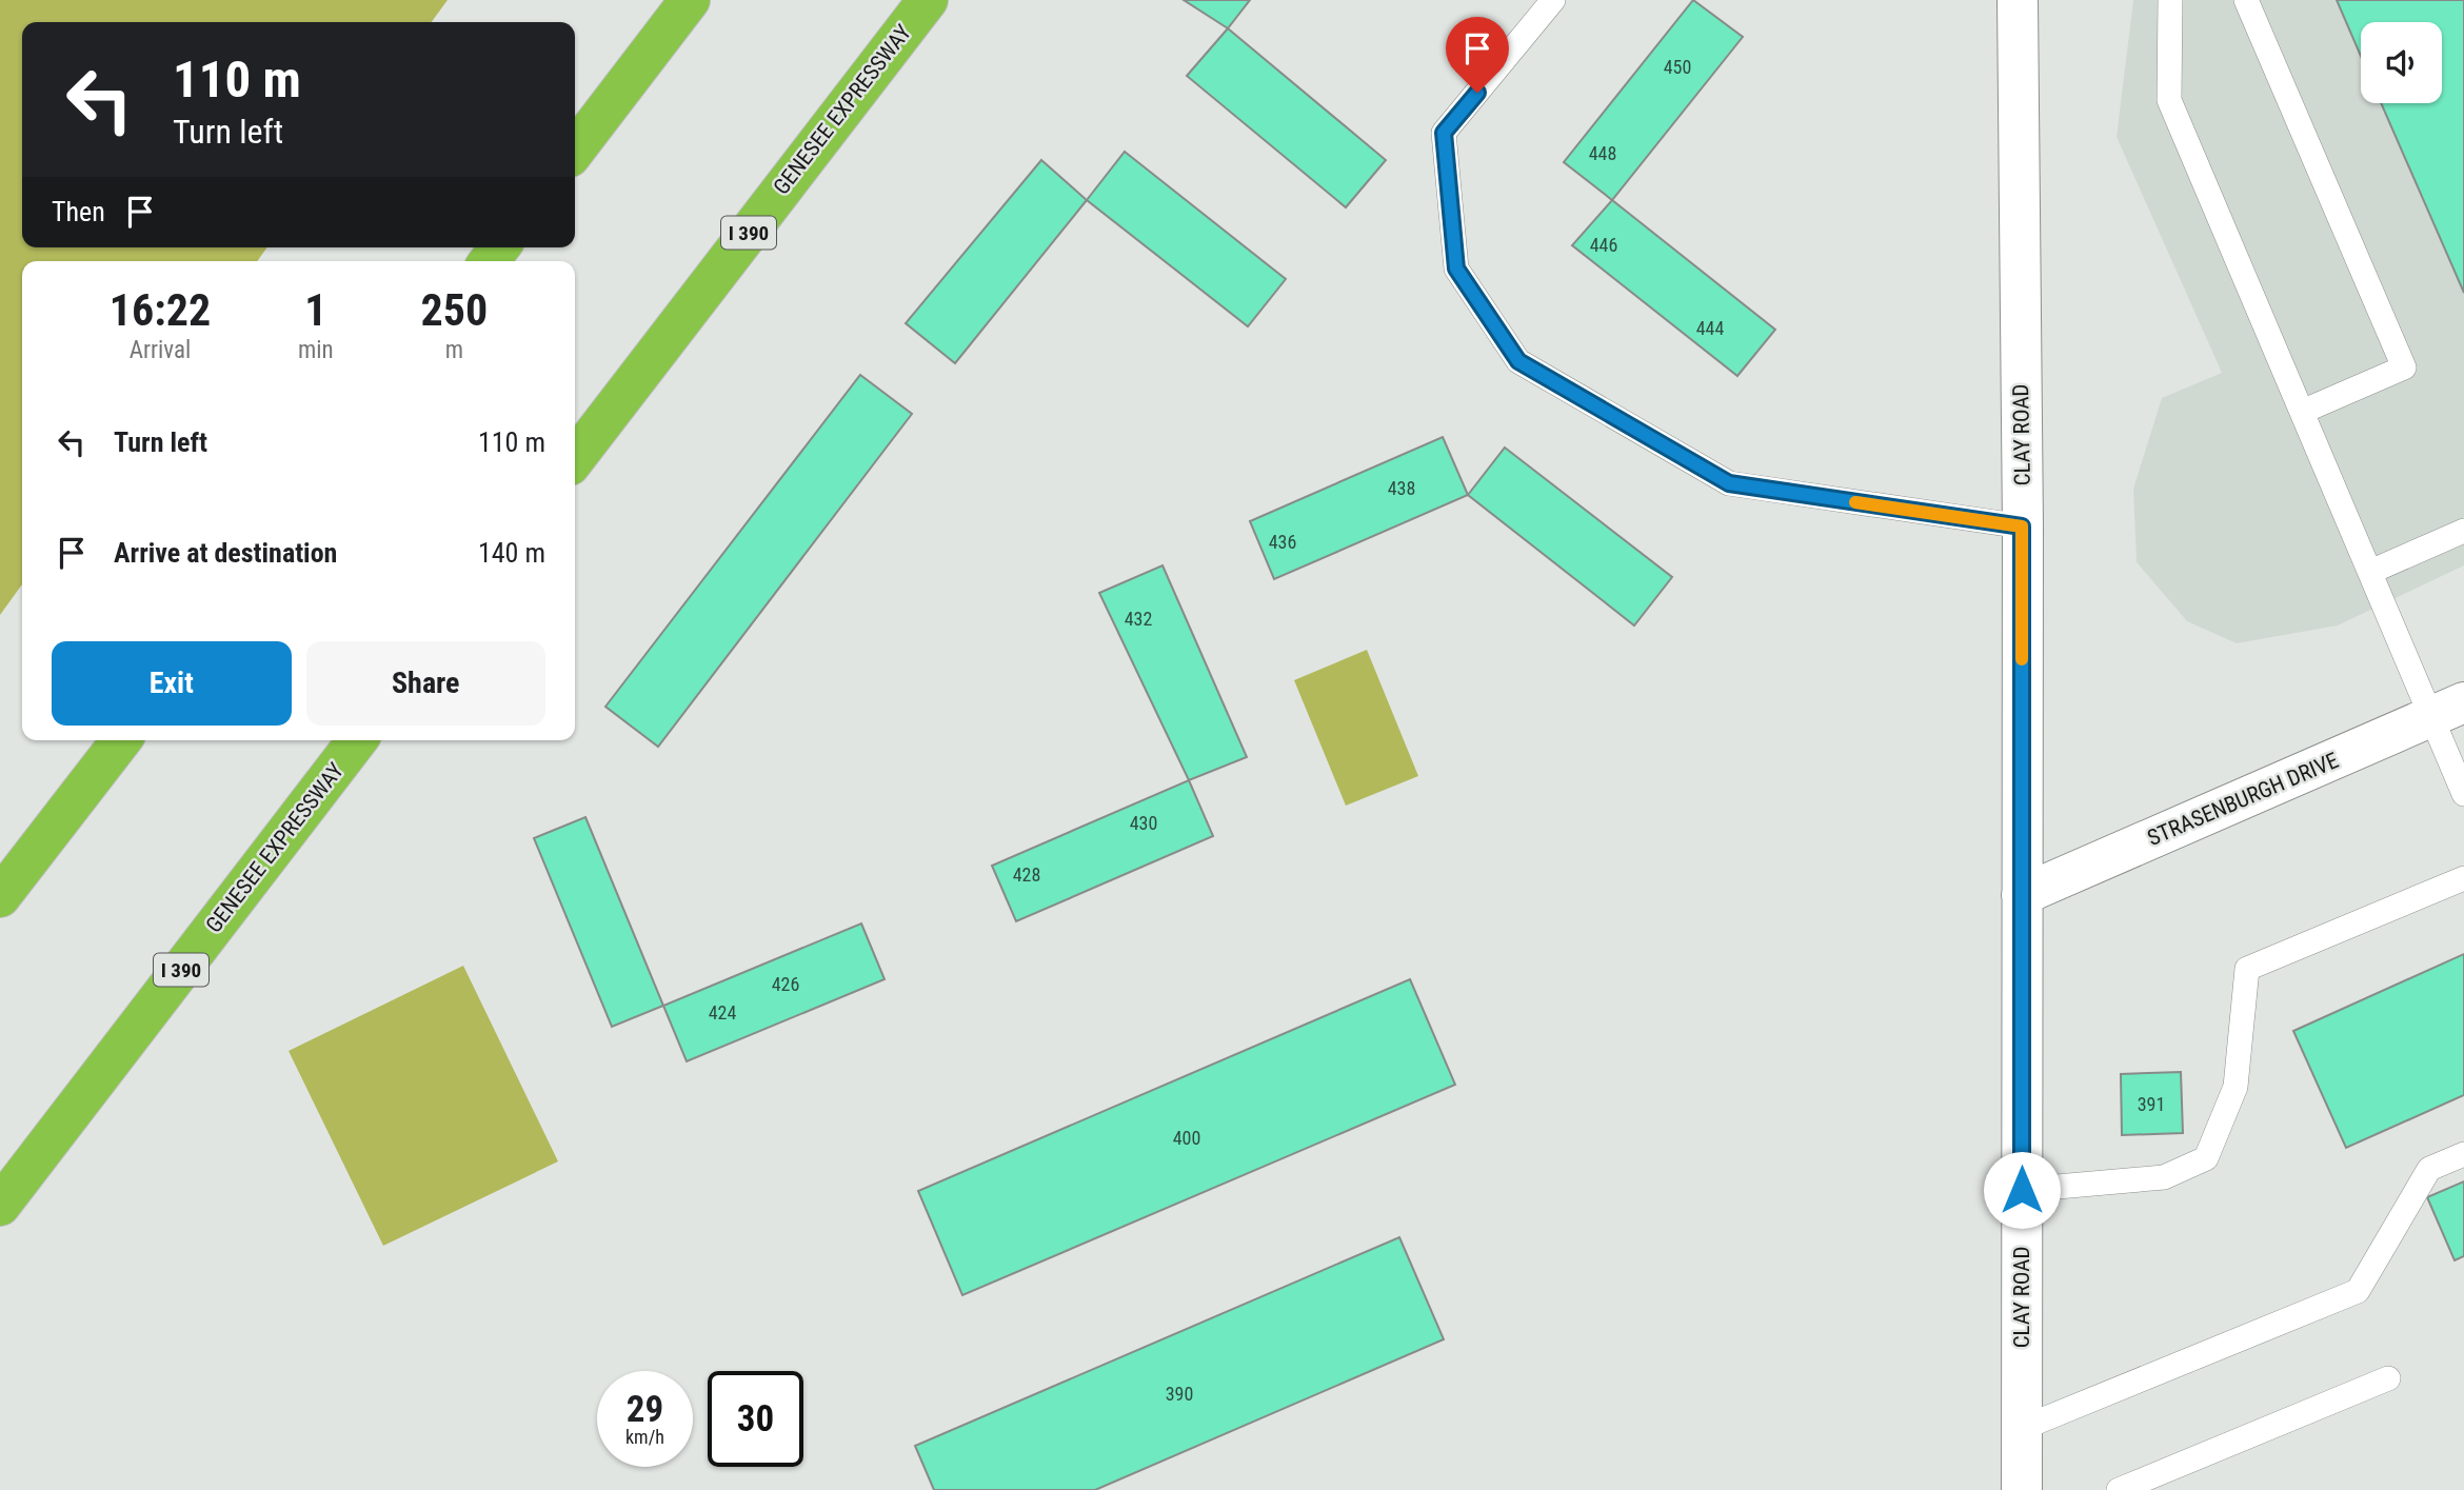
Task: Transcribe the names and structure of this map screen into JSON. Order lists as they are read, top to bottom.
{
  "streets": {
    "highway": ["GENESEE EXPRESSWAY", "I 390"],
    "street": ["CLAY ROAD", "STRASENBURGH DRIVE"]
  },
  "crossings": [
    ["CLAY ROAD", "STRASENBURGH DRIVE"]
  ],
  "house_numbers": [
    "450",
    "448",
    "446",
    "444",
    "438",
    "436",
    "432",
    "430",
    "428",
    "426",
    "424",
    "391",
    "400",
    "390"
  ],
  "page": {
    "turn": ["110 m", "Turn left"],
    "then": "Then",
    "eta": [
      "16:22",
      "Arrival",
      "1",
      "min",
      "250",
      "m"
    ],
    "list": [
      {
        "name": "Turn left",
        "value": "110 m"
      },
      {
        "name": "Arrive at destination",
        "value": "140 m"
      }
    ],
    "buttons": ["Exit", "Share"],
    "speed": "29 km/h",
    "limit": "30"
  }
}
